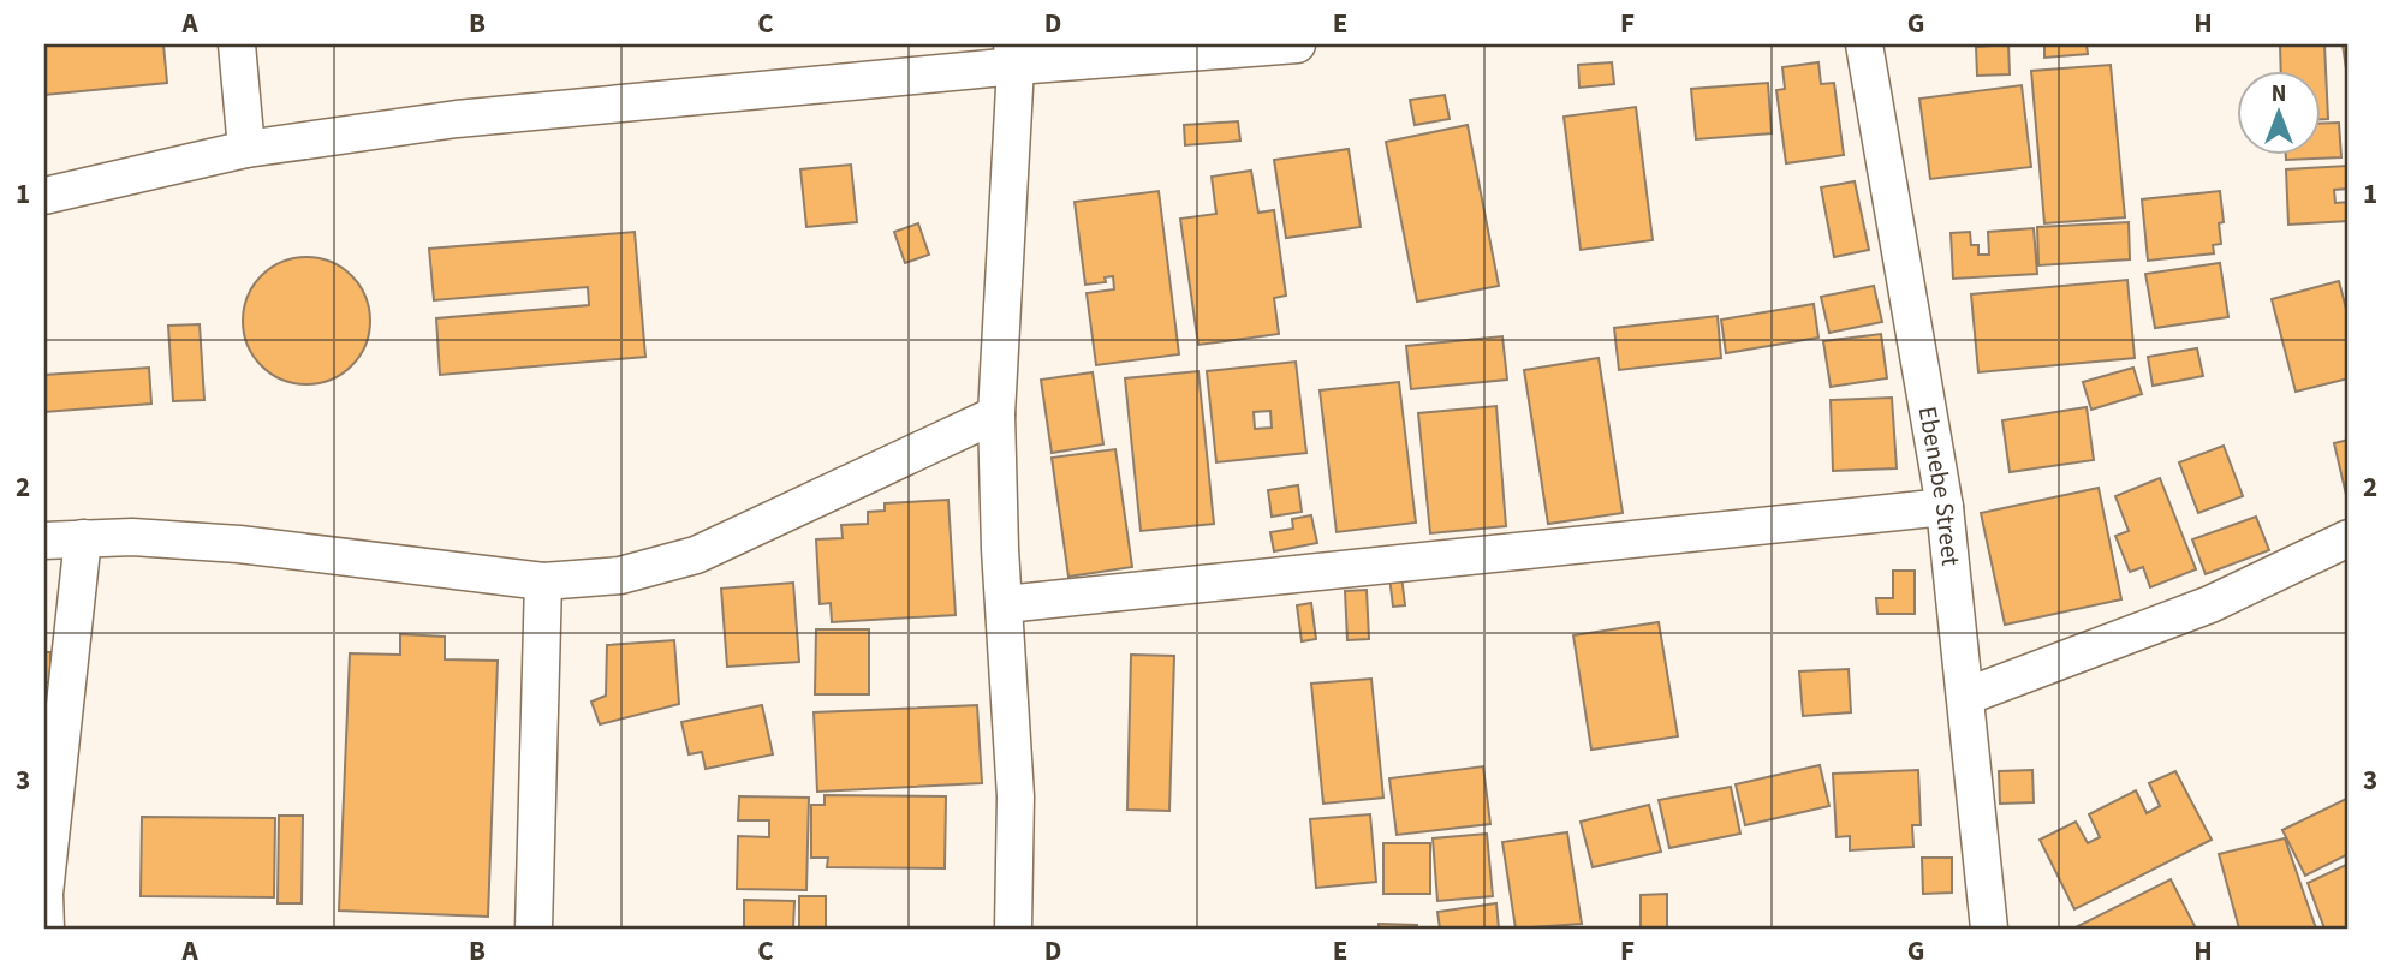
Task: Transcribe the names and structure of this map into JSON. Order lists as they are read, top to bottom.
{
  "streets": {
    "street": ["Ebenebe Street"]
  },
  "north": "top",
  "grid": {
    "columns": [
      "A",
      "B",
      "C",
      "D",
      "E",
      "F",
      "G",
      "H"
    ],
    "rows": ["1", "2", "3"]
  }
}
